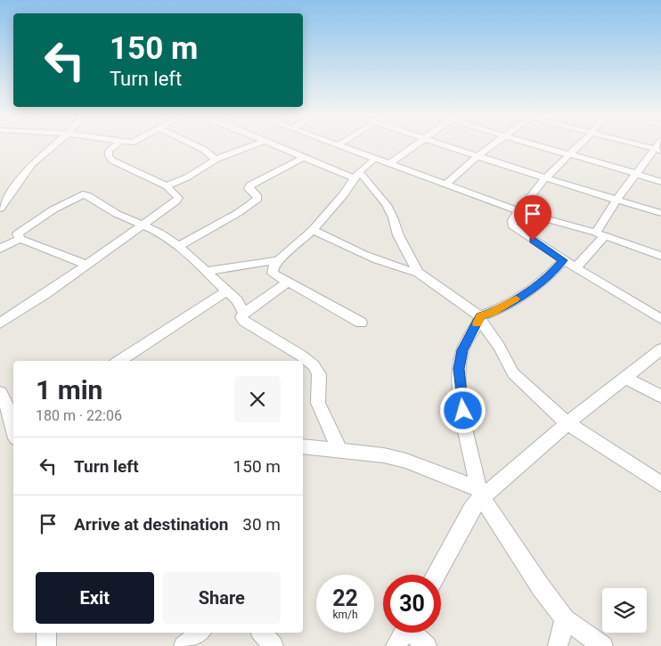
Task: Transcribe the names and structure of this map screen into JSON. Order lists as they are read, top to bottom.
{
  "page": {
    "turn": ["150 m", "Turn left"],
    "heading": ["1 min", "180 m · 22:06"],
    "list": [
      {
        "name": "Turn left",
        "value": "150 m"
      },
      {
        "name": "Arrive at destination",
        "value": "30 m"
      }
    ],
    "buttons": ["Exit", "Share"],
    "speed": "22 km/h",
    "limit": "30"
  }
}
